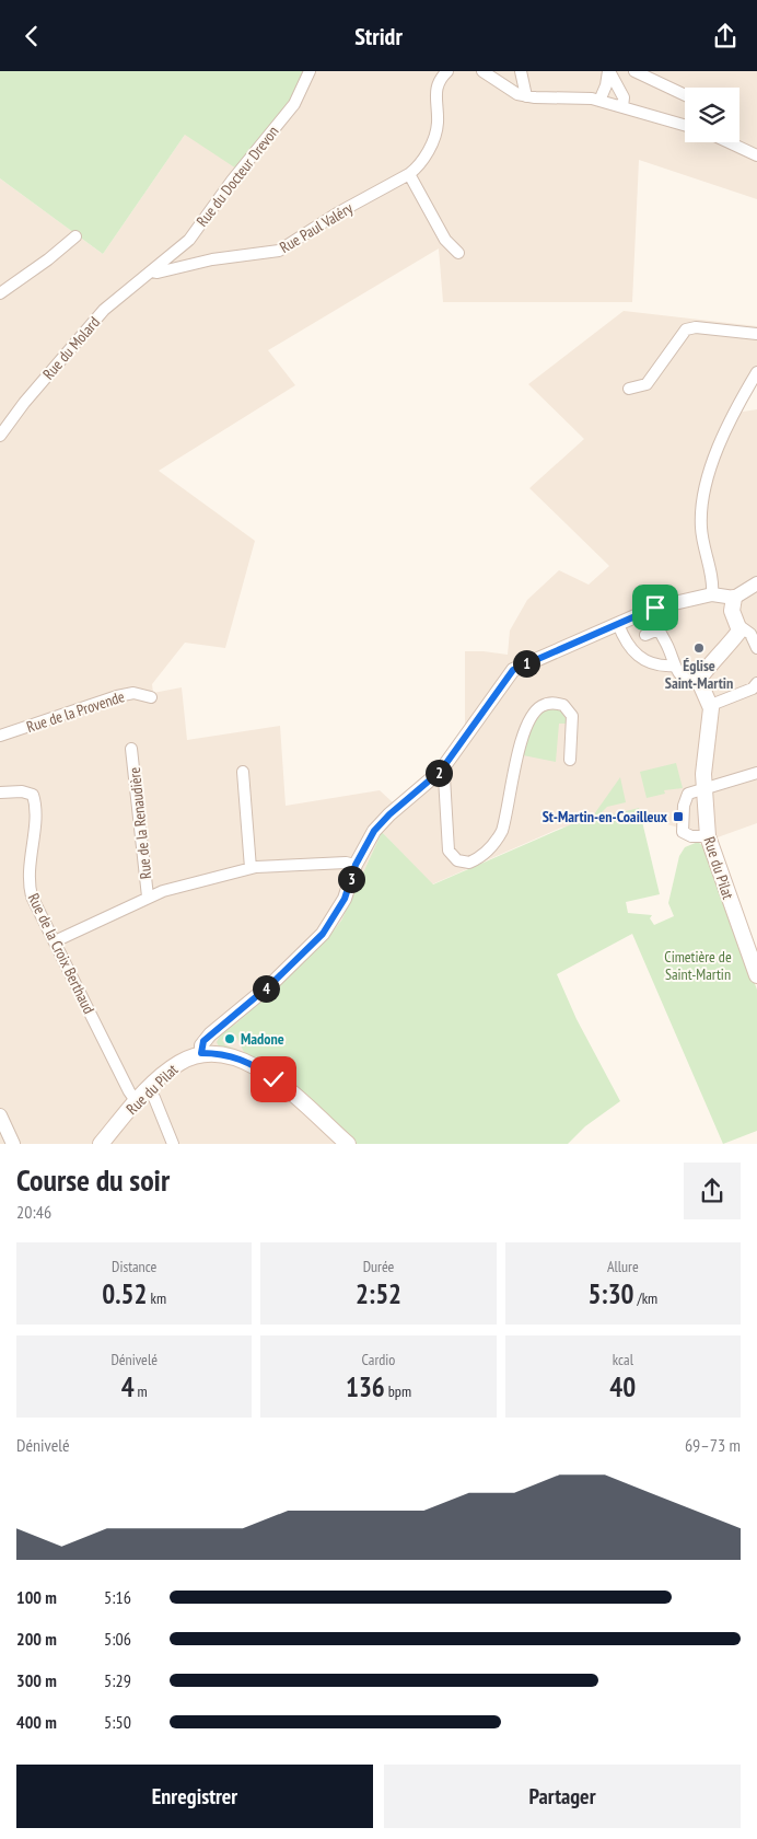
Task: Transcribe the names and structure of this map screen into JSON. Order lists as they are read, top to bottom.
{
  "streets": {
    "main road": ["Rue du Pilat"],
    "street": [
      "Rue du Docteur Drevon",
      "Rue Paul Valéry",
      "Rue du Molard",
      "Rue de la Provende",
      "Rue de la Renaudière",
      "Rue de la Croix Berthaud"
    ]
  },
  "crossings": [
    ["Rue du Docteur Drevon", "Rue Paul Valéry"],
    ["Rue du Docteur Drevon", "Rue du Molard"],
    ["Rue Paul Valéry", "Rue du Molard"],
    ["Rue de la Renaudière", "Rue de la Croix Berthaud"],
    ["Rue du Pilat", "Rue de la Croix Berthaud"]
  ],
  "parks": ["Cimetière de Saint-Martin"],
  "places": {
    "other": ["Église Saint-Martin", "Madone"],
    "transit": ["St-Martin-en-Coailleux"]
  },
  "page": {
    "header": "Stridr",
    "pins": [
      "1",
      "2",
      "3",
      "4"
    ],
    "heading": ["Course du soir", "20:46"],
    "stats": [
      ["Distance", "0.52 km"],
      ["Durée", "2:52"],
      ["Allure", "5:30 /km"],
      ["Dénivelé", "4 m"],
      ["Cardio", "136 bpm"],
      ["kcal", "40"]
    ],
    "chart": ["Dénivelé", "69–73 m"],
    "list": [
      {
        "name": "100 m",
        "note": "5:16"
      },
      {
        "name": "200 m",
        "note": "5:06"
      },
      {
        "name": "300 m",
        "note": "5:29"
      },
      {
        "name": "400 m",
        "note": "5:50"
      }
    ],
    "buttons": ["Enregistrer", "Partager"]
  }
}
